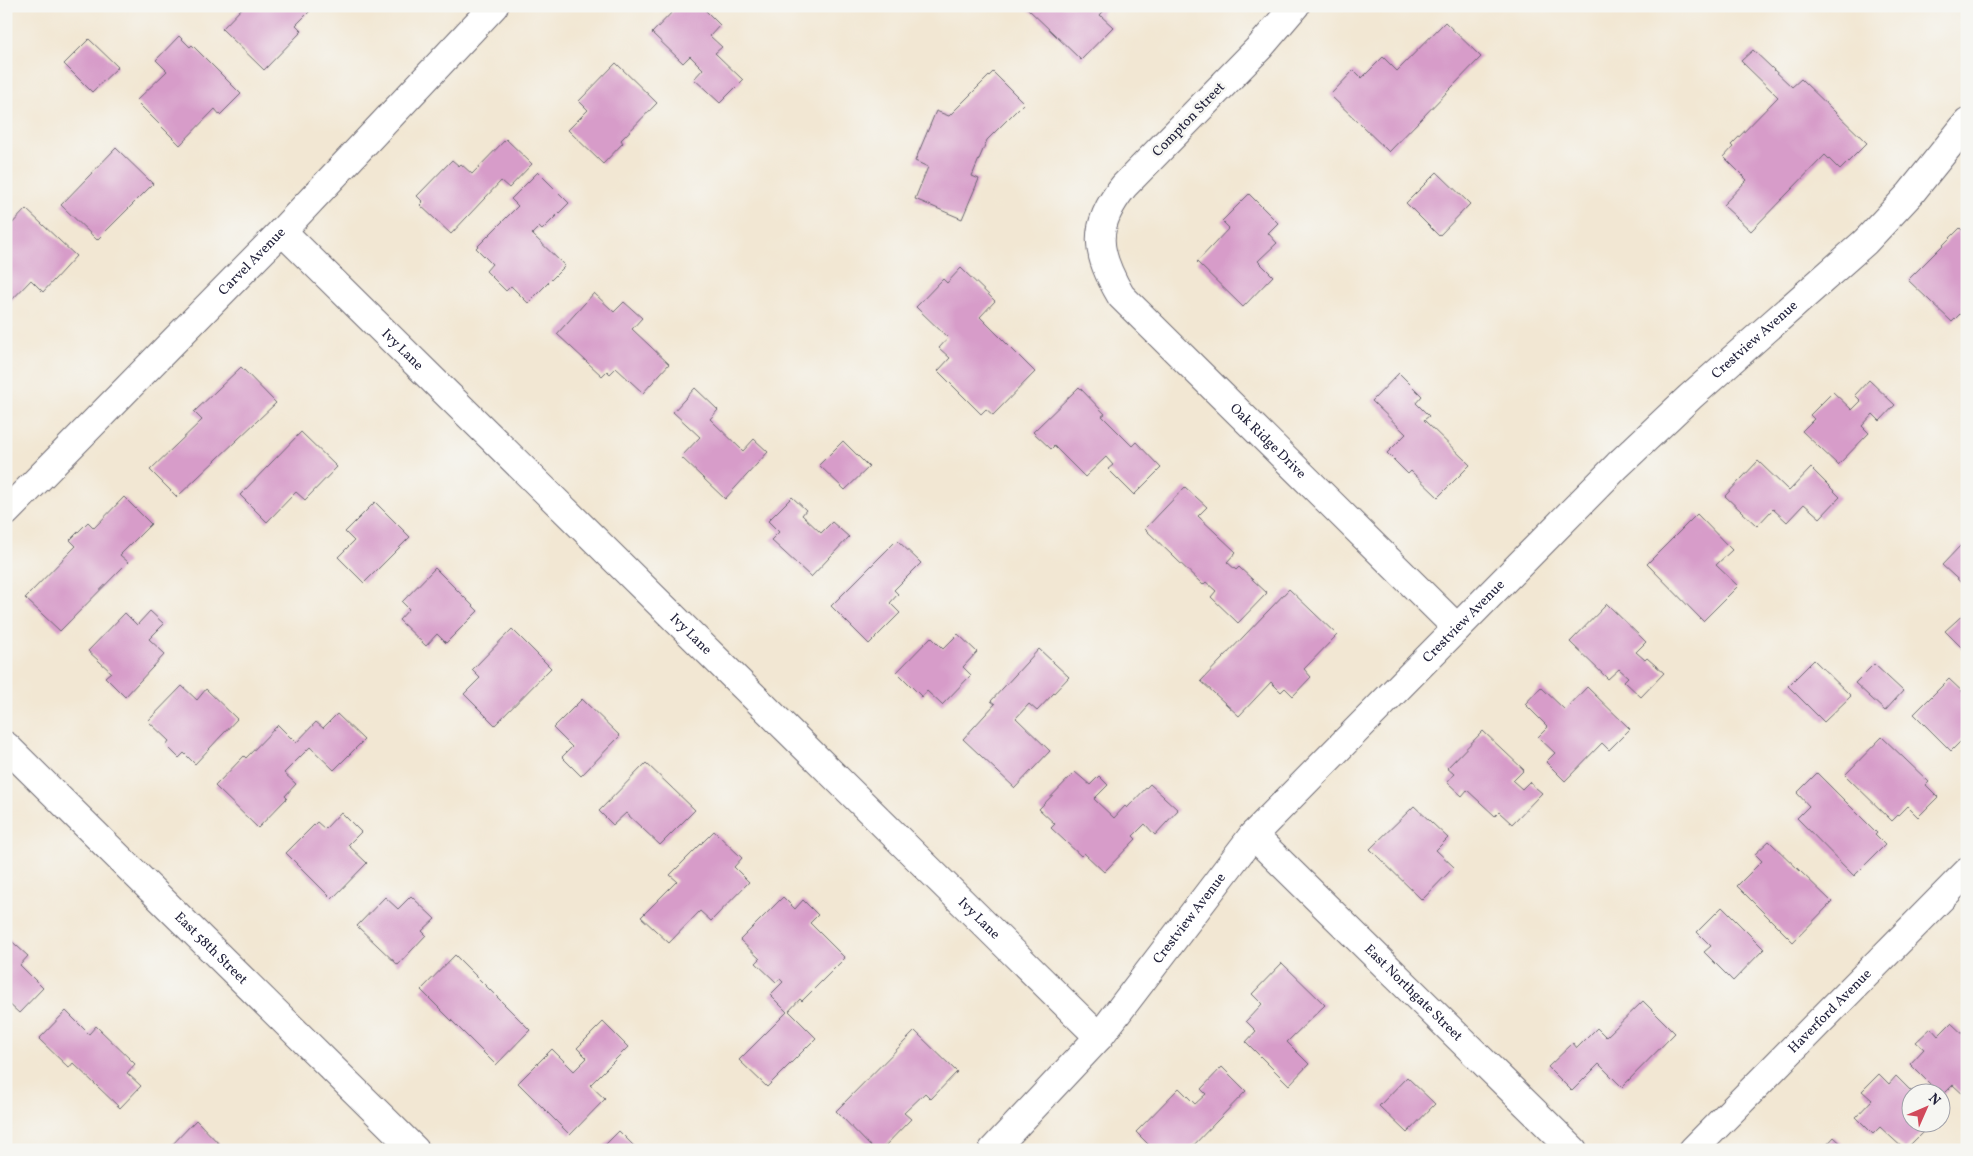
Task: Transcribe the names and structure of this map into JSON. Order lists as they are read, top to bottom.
{
  "streets": {
    "street": [
      "Compton Street",
      "Carvel Avenue",
      "Crestview Avenue",
      "Ivy Lane",
      "Oak Ridge Drive",
      "East 58th Street",
      "East Northgate Street",
      "Haverford Avenue"
    ]
  },
  "crossings": [
    ["Compton Street", "Oak Ridge Drive"],
    ["Carvel Avenue", "Ivy Lane"],
    ["Crestview Avenue", "Ivy Lane"],
    ["Crestview Avenue", "Oak Ridge Drive"],
    ["Crestview Avenue", "East Northgate Street"]
  ],
  "north": "top right"
}
